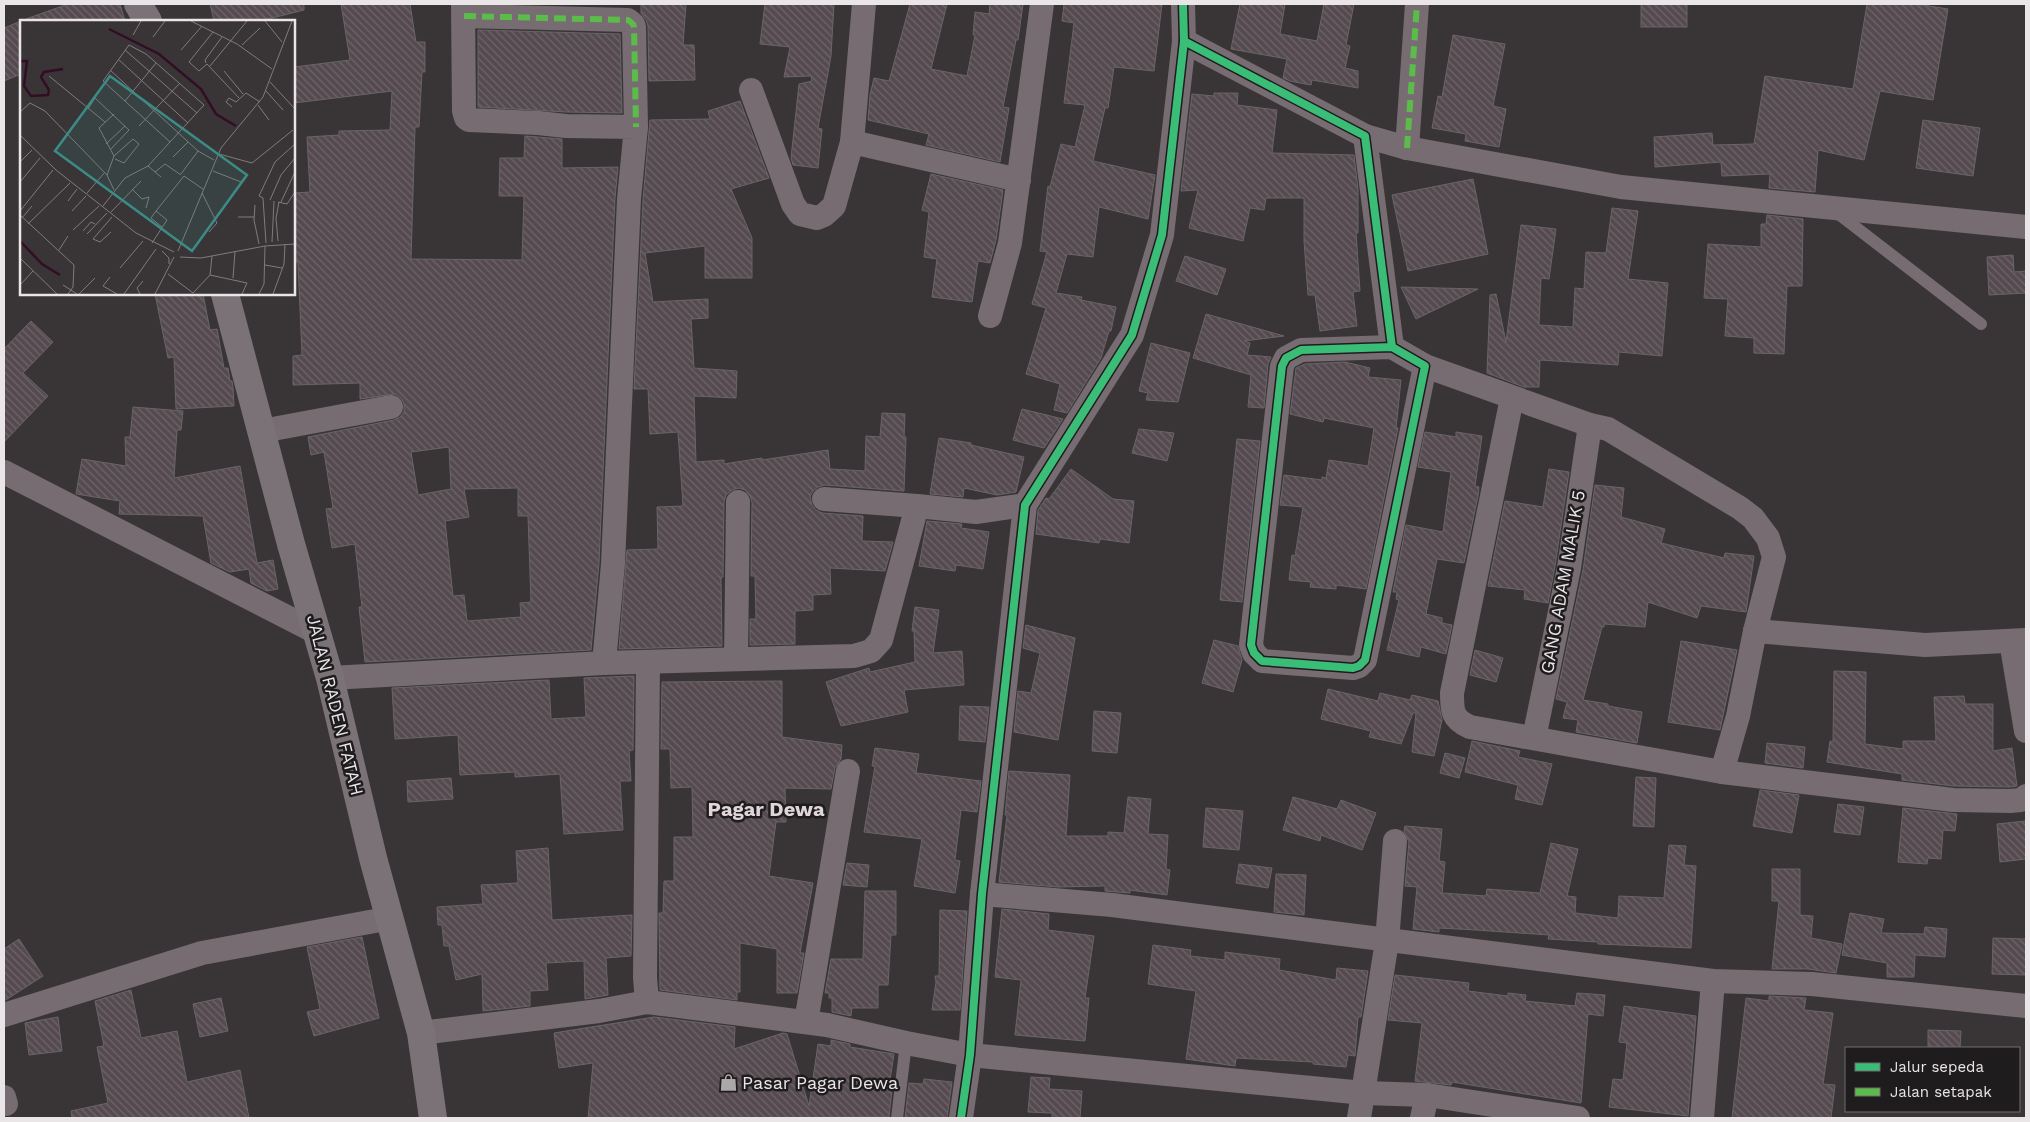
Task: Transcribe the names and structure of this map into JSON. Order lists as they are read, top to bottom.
{
  "streets": {
    "highway": ["JALAN RADEN FATAH"],
    "street": ["GANG ADAM MALIK 5"]
  },
  "districts": ["Pagar Dewa"],
  "places": {
    "shop": ["Pasar Pagar Dewa"]
  },
  "legend": ["Jalur sepeda", "Jalan setapak"]
}
